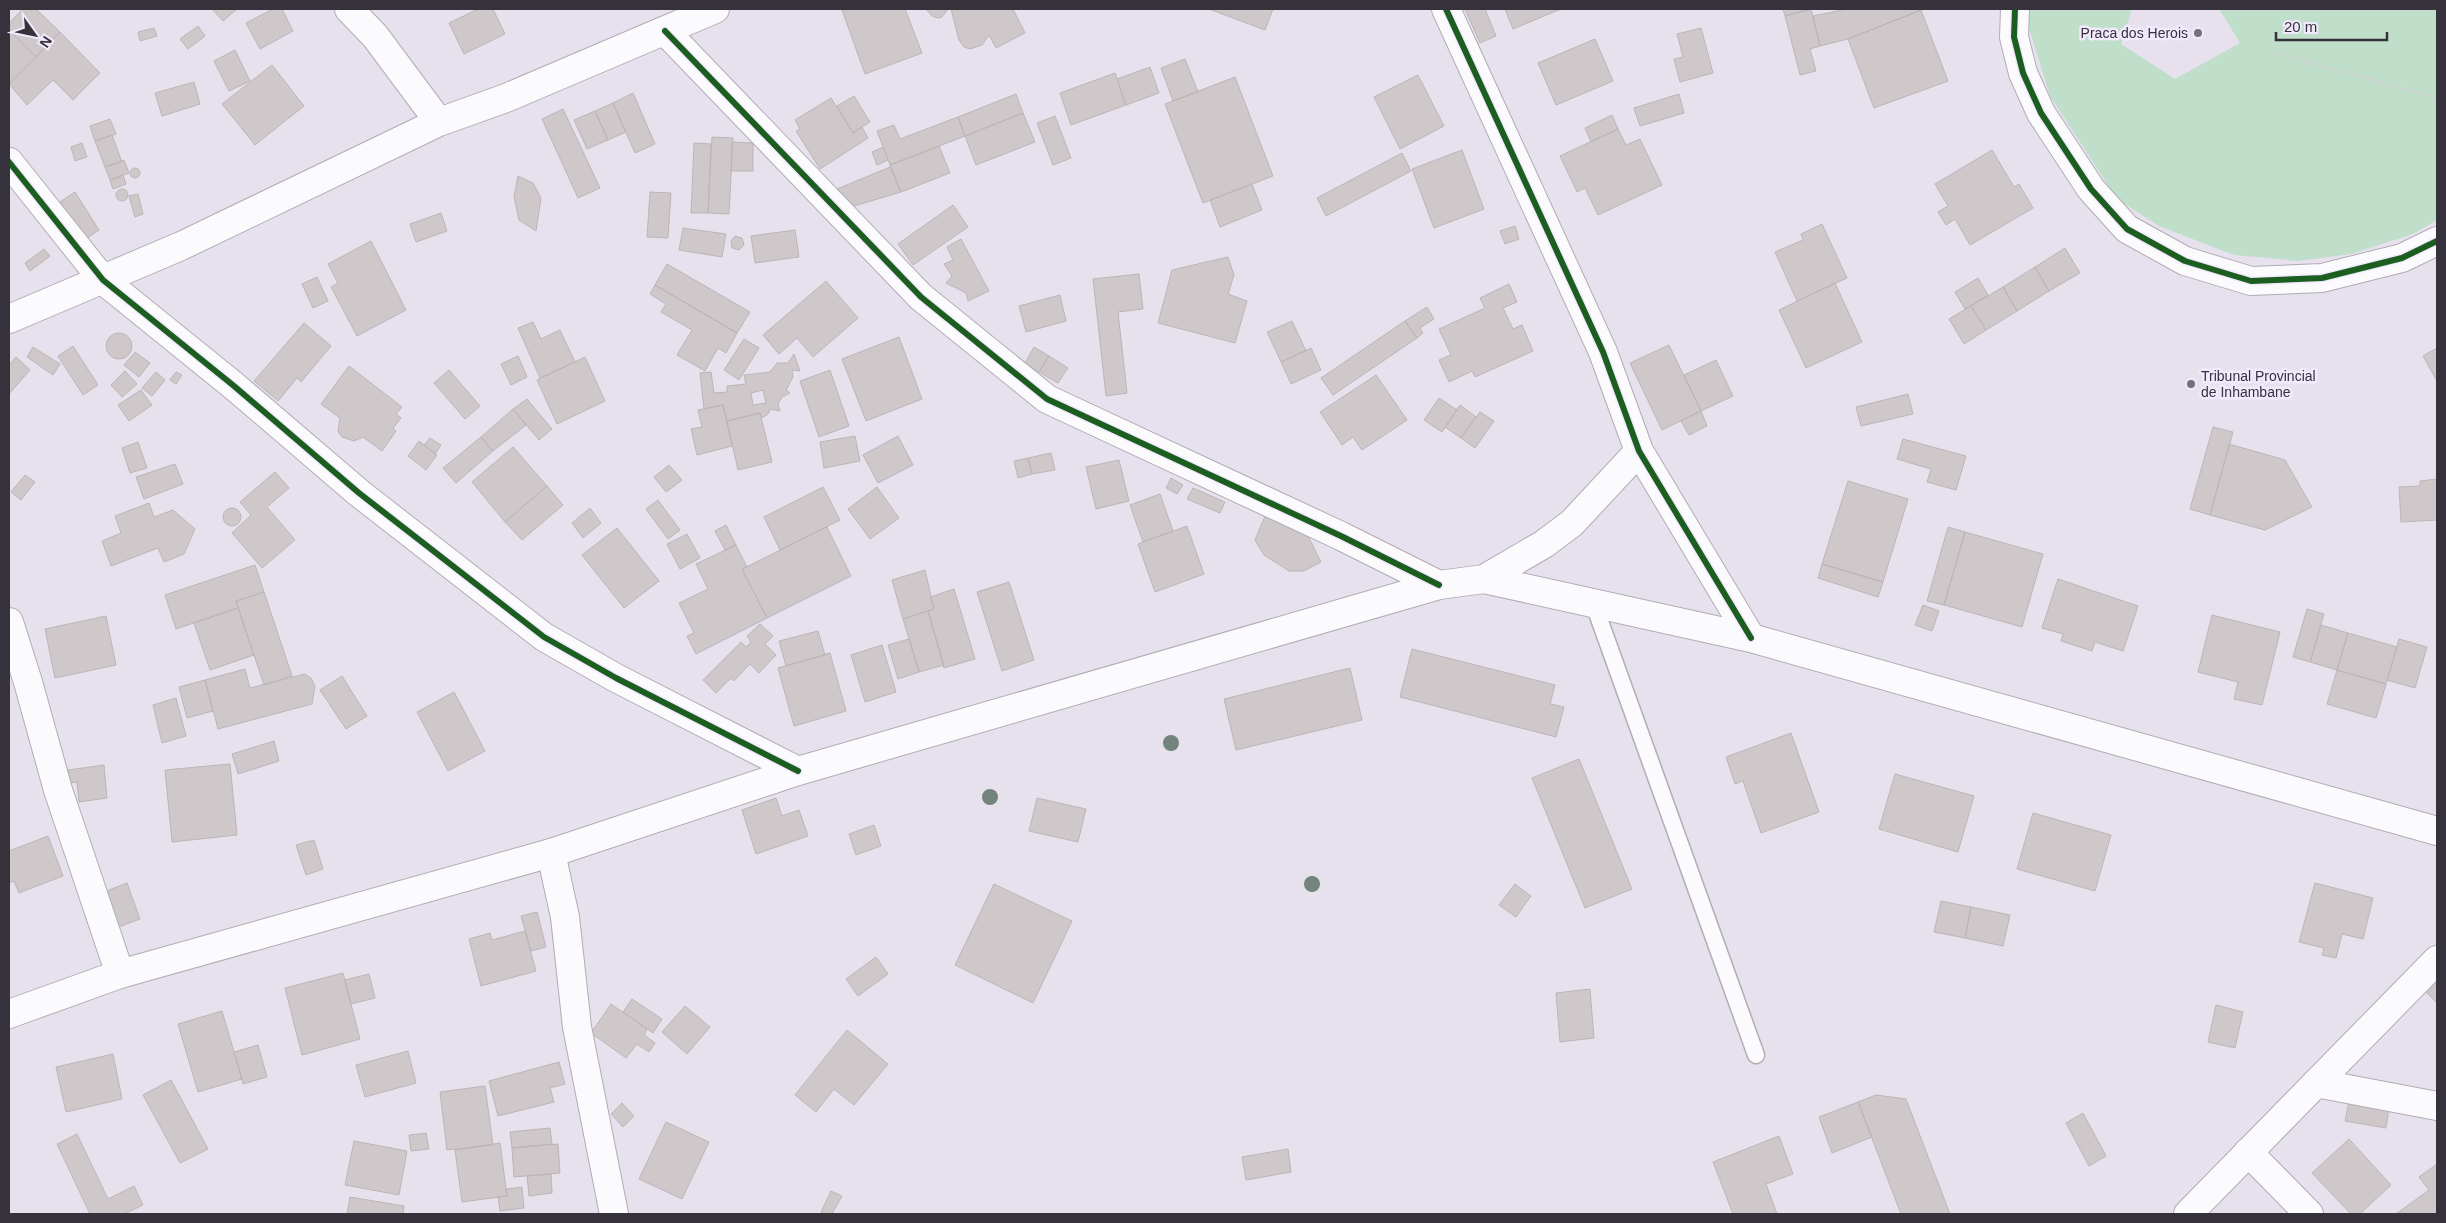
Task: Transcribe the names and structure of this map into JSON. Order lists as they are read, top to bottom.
{
  "places": ["Praca dos Herois", "Tribunal Provincial de Inhambane"],
  "scale_bar": "20 m",
  "north": "bottom right"
}
